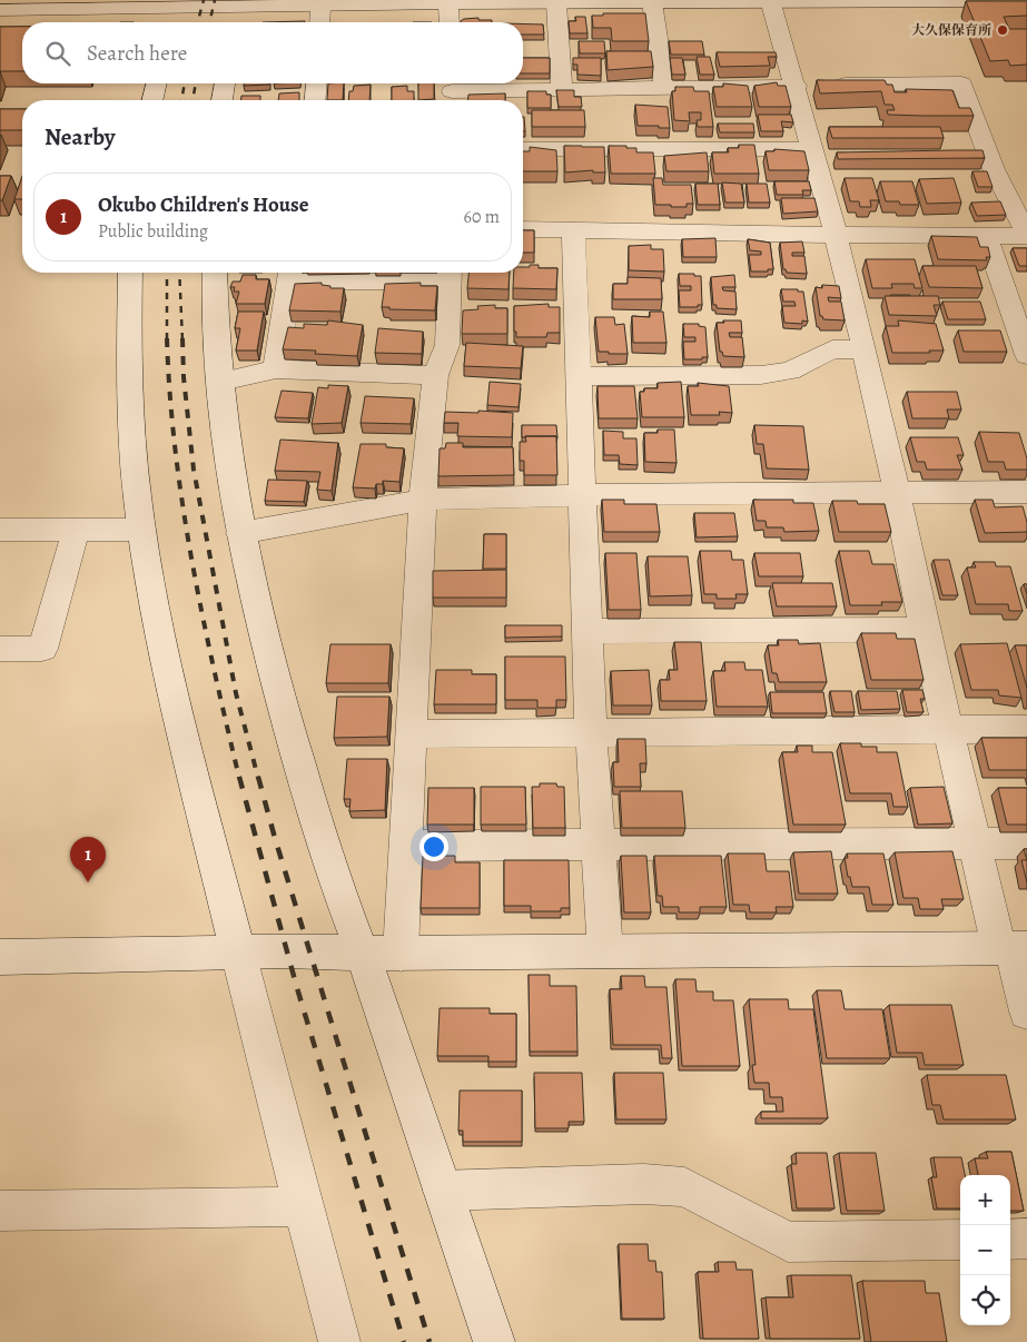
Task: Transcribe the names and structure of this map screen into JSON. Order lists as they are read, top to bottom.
{
  "places": ["大久保保育所"],
  "page": {
    "search": "Search here",
    "heading": "Nearby",
    "list": [
      {
        "mark": "1",
        "name": "Okubo Children's House",
        "note": "Public building",
        "value": "60 m"
      }
    ],
    "pins": "1",
    "map_buttons": ["+", "−"]
  }
}
